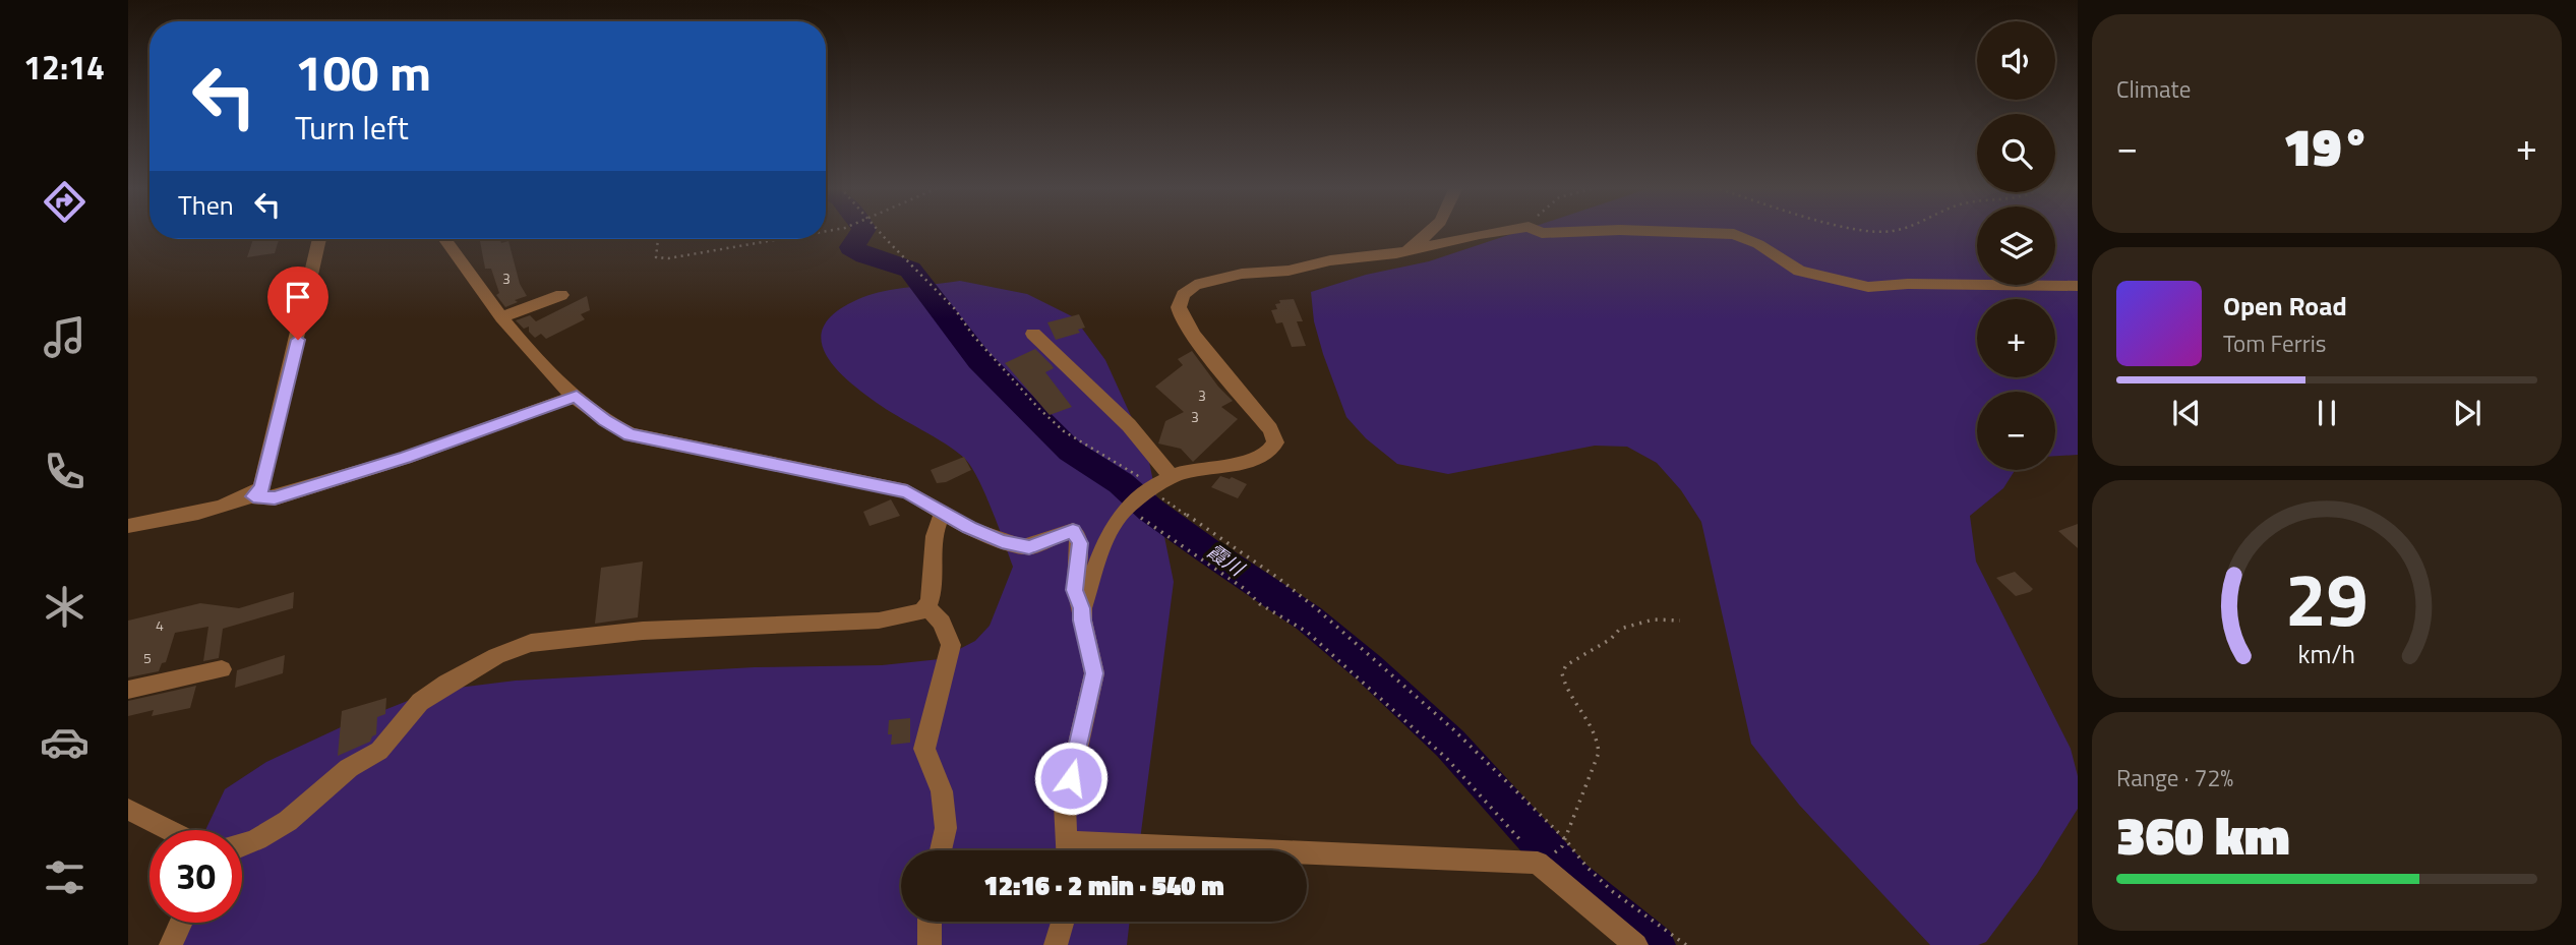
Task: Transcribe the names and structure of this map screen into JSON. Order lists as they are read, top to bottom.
{
  "water": ["霞川"],
  "house_numbers": [
    "3",
    "3",
    "3",
    "4",
    "5"
  ],
  "page": {
    "tabs": "12:14",
    "tile": [
      "Climate",
      ["Range · 72%", "360 km"]
    ],
    "map_buttons": ["+", "−"],
    "turn": ["100 m", "Turn left"],
    "heat": ["−", "19°", "+"],
    "then": "Then",
    "song": ["Open Road", "Tom Ferris"],
    "limit": "30",
    "trip": "12:16 · 2 min · 540 m",
    "gauge": ["29", "km/h"]
  }
}
